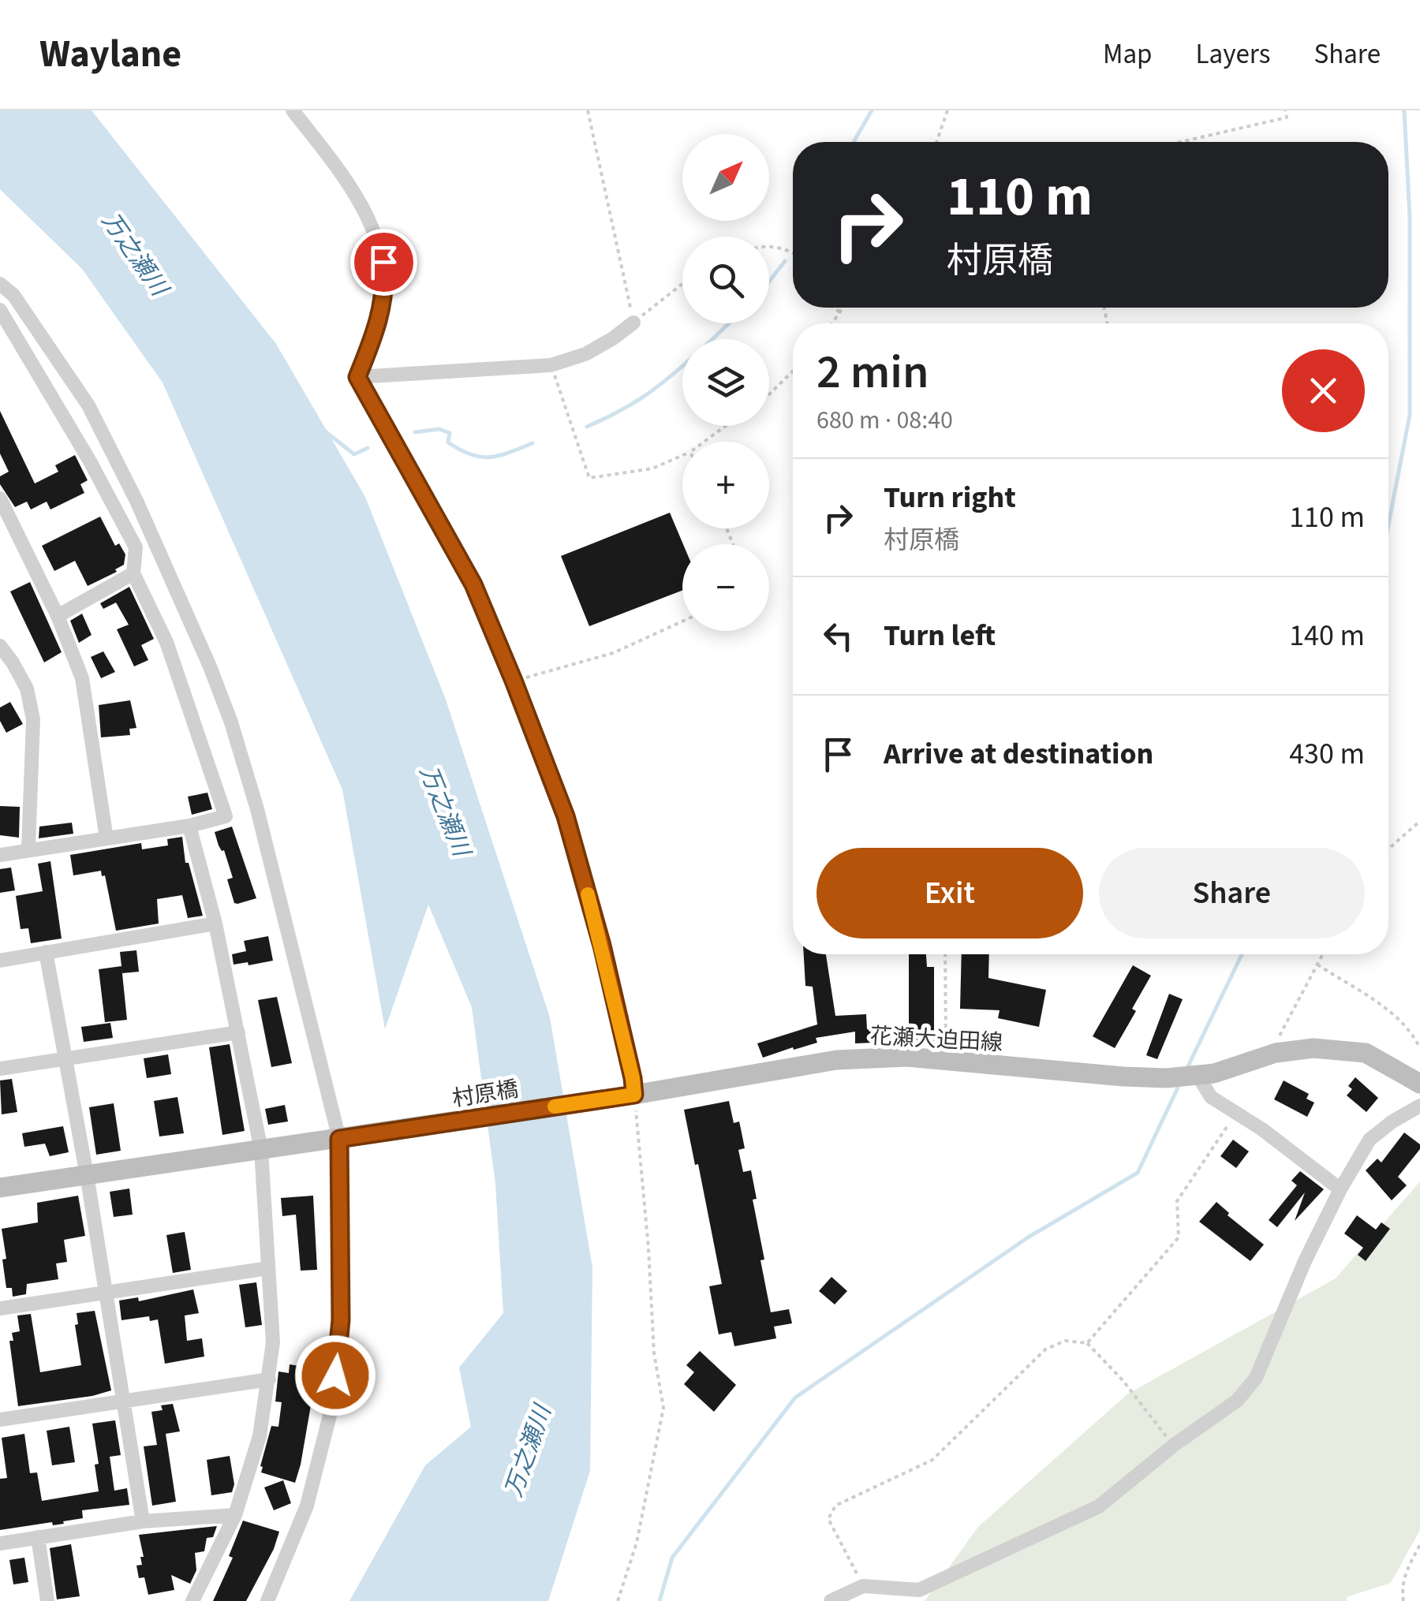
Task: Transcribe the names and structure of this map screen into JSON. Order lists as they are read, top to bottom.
{
  "streets": {
    "street": ["花瀬大迫田線", "村原橋"]
  },
  "crossings": [
    ["花瀬大迫田線", "村原橋"]
  ],
  "water": ["万之瀬川"],
  "north": "top right",
  "page": {
    "header": "Waylane",
    "nav": ["Map", "Layers", "Share"],
    "map_buttons": ["+", "−"],
    "turn": ["110 m", "村原橋"],
    "heading": ["2 min", "680 m · 08:40"],
    "list": [
      {
        "name": "Turn right",
        "note": "村原橋",
        "value": "110 m"
      },
      {
        "name": "Turn left",
        "value": "140 m"
      },
      {
        "name": "Arrive at destination",
        "value": "430 m"
      }
    ],
    "buttons": ["Exit", "Share"]
  }
}
